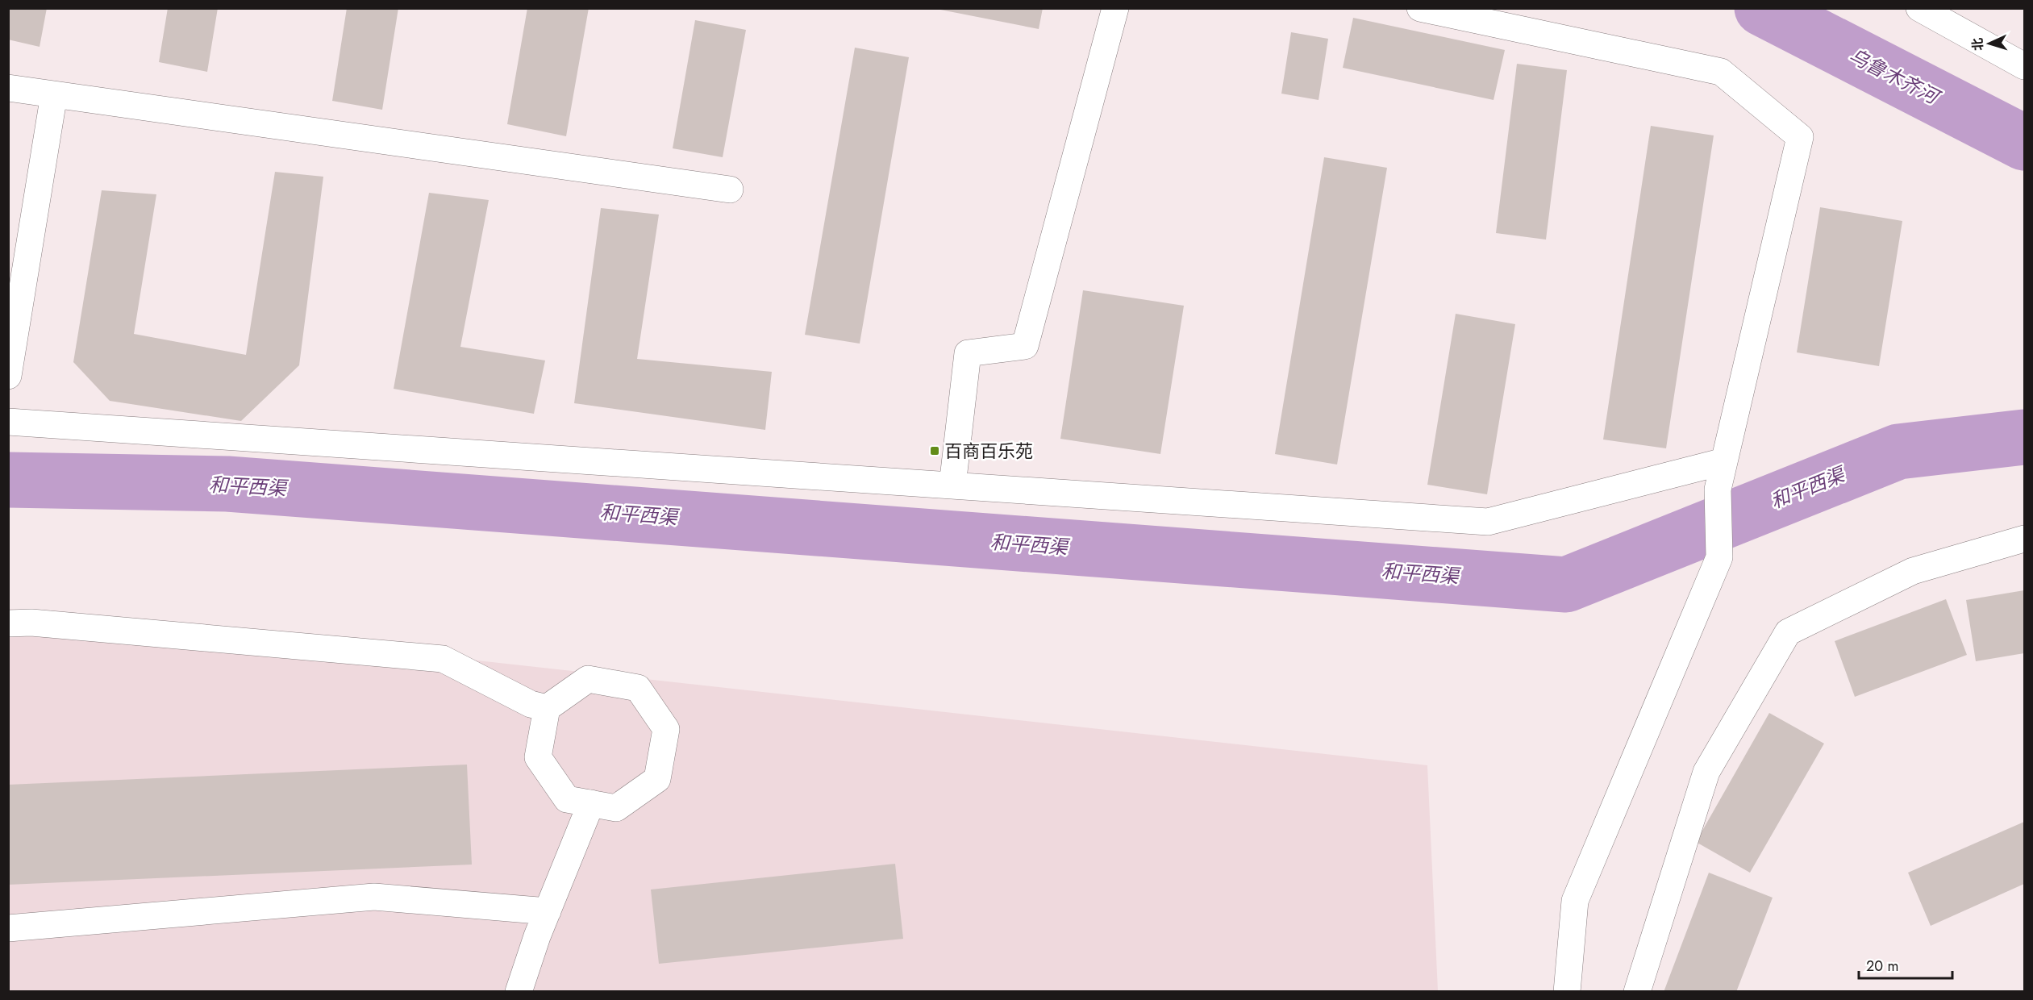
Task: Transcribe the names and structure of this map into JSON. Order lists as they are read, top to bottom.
{
  "water": ["乌鲁木齐河", "和平西渠"],
  "places": {
    "transit": ["百商百乐苑"]
  },
  "scale_bar": "20 m",
  "north": "left"
}
